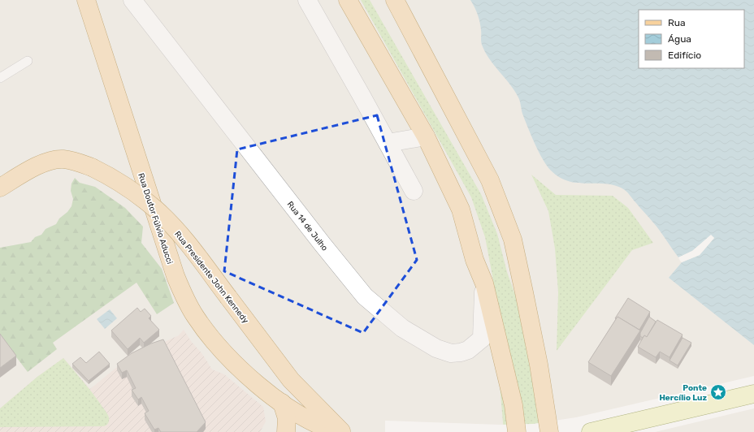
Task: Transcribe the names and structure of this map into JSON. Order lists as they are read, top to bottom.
{
  "streets": {
    "main road": ["Rua Doutor Fúlvio Aducci", "Rua Presidente John Kennedy"],
    "street": ["Rua 14 de Julho"]
  },
  "crossings": [
    ["Rua Doutor Fúlvio Aducci", "Rua Presidente John Kennedy"]
  ],
  "places": {
    "place": ["Ponte Hercílio Luz"]
  },
  "legend": ["Rua", "Água", "Edifício"]
}
